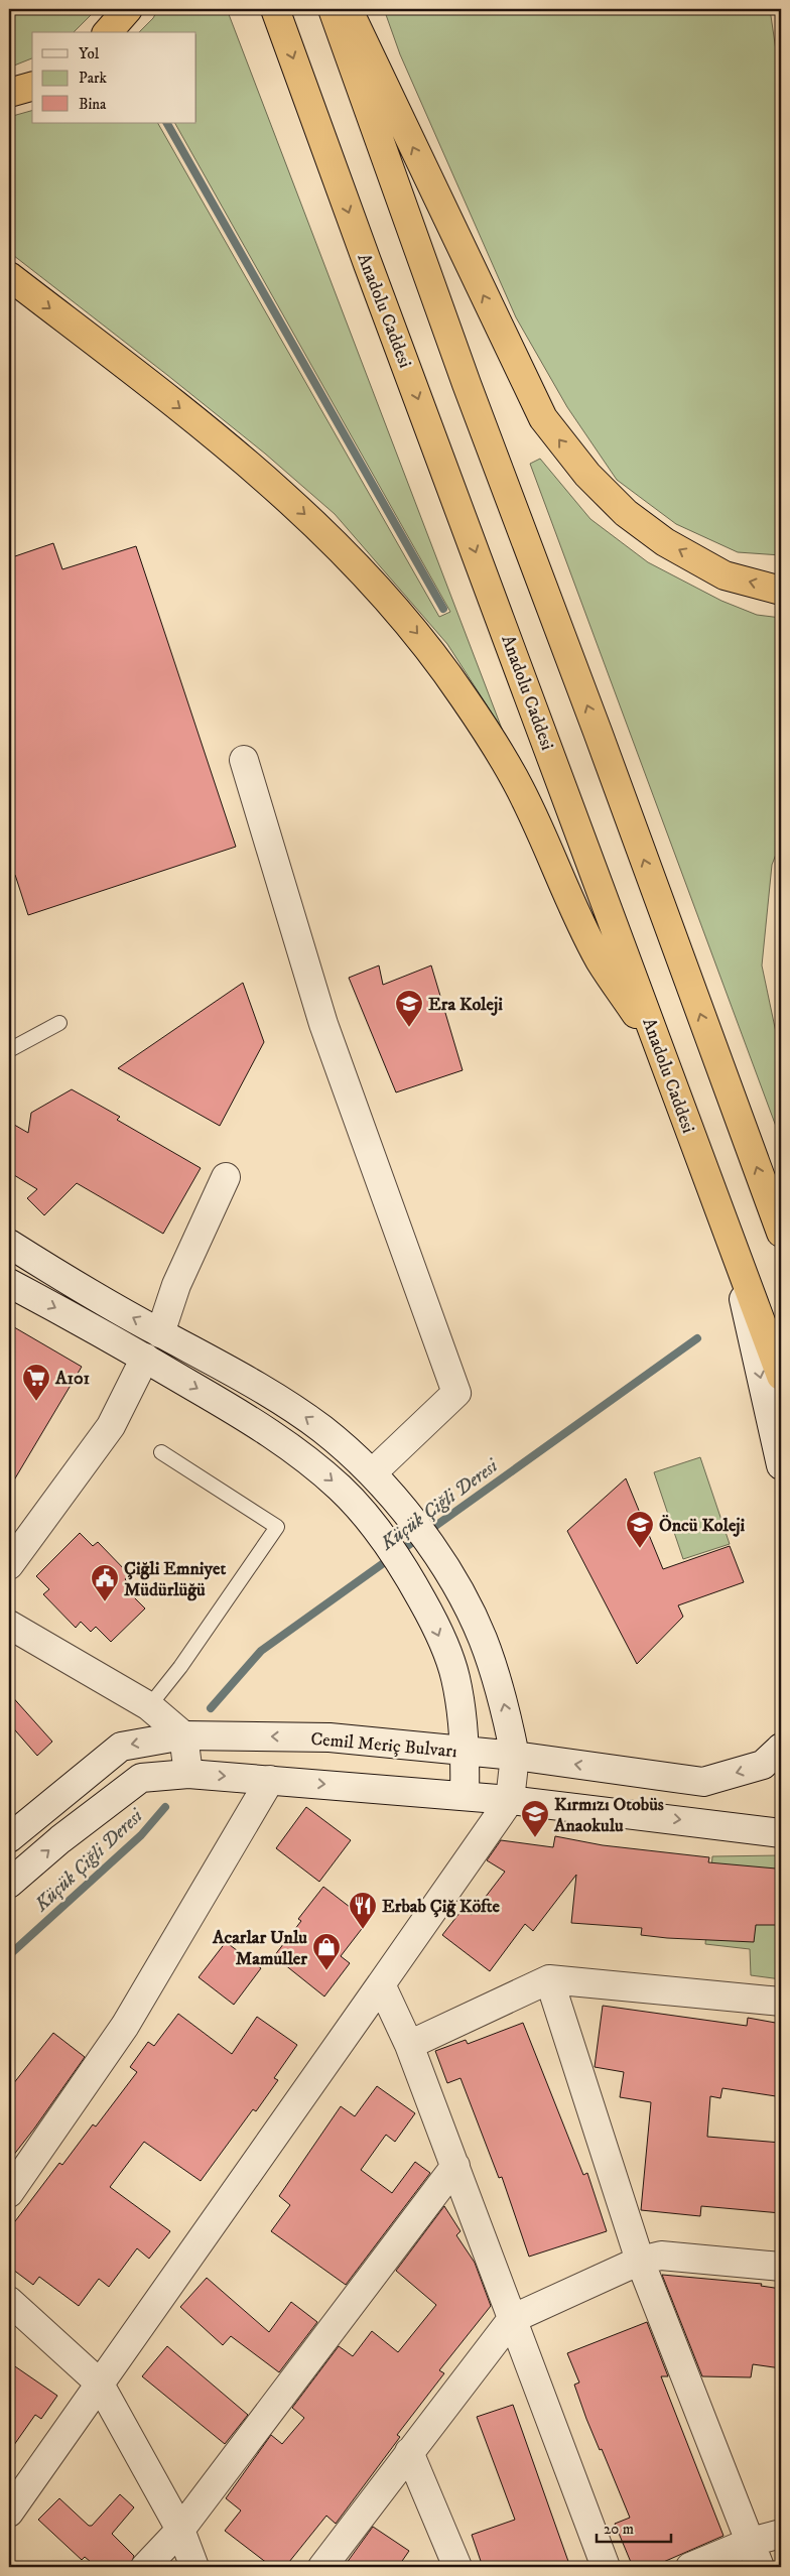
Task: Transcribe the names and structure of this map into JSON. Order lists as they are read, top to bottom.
{
  "streets": {
    "highway": ["Anadolu Caddesi"],
    "street": ["Cemil Meriç Bulvarı"]
  },
  "water": ["Küçük Çiğli Deresi"],
  "places": {
    "school or university": ["Era Koleji", "Öncü Koleji", "Kırmızı Otobüs Anaokulu"],
    "supermarket": ["A101"],
    "public building": ["Çiğli Emniyet Müdürlüğü"],
    "restaurant": ["Erbab Çiğ Köfte"],
    "shop": ["Acarlar Unlu Mamuller"]
  },
  "legend": ["Yol", "Park", "Bina"],
  "scale_bar": "20 m"
}
